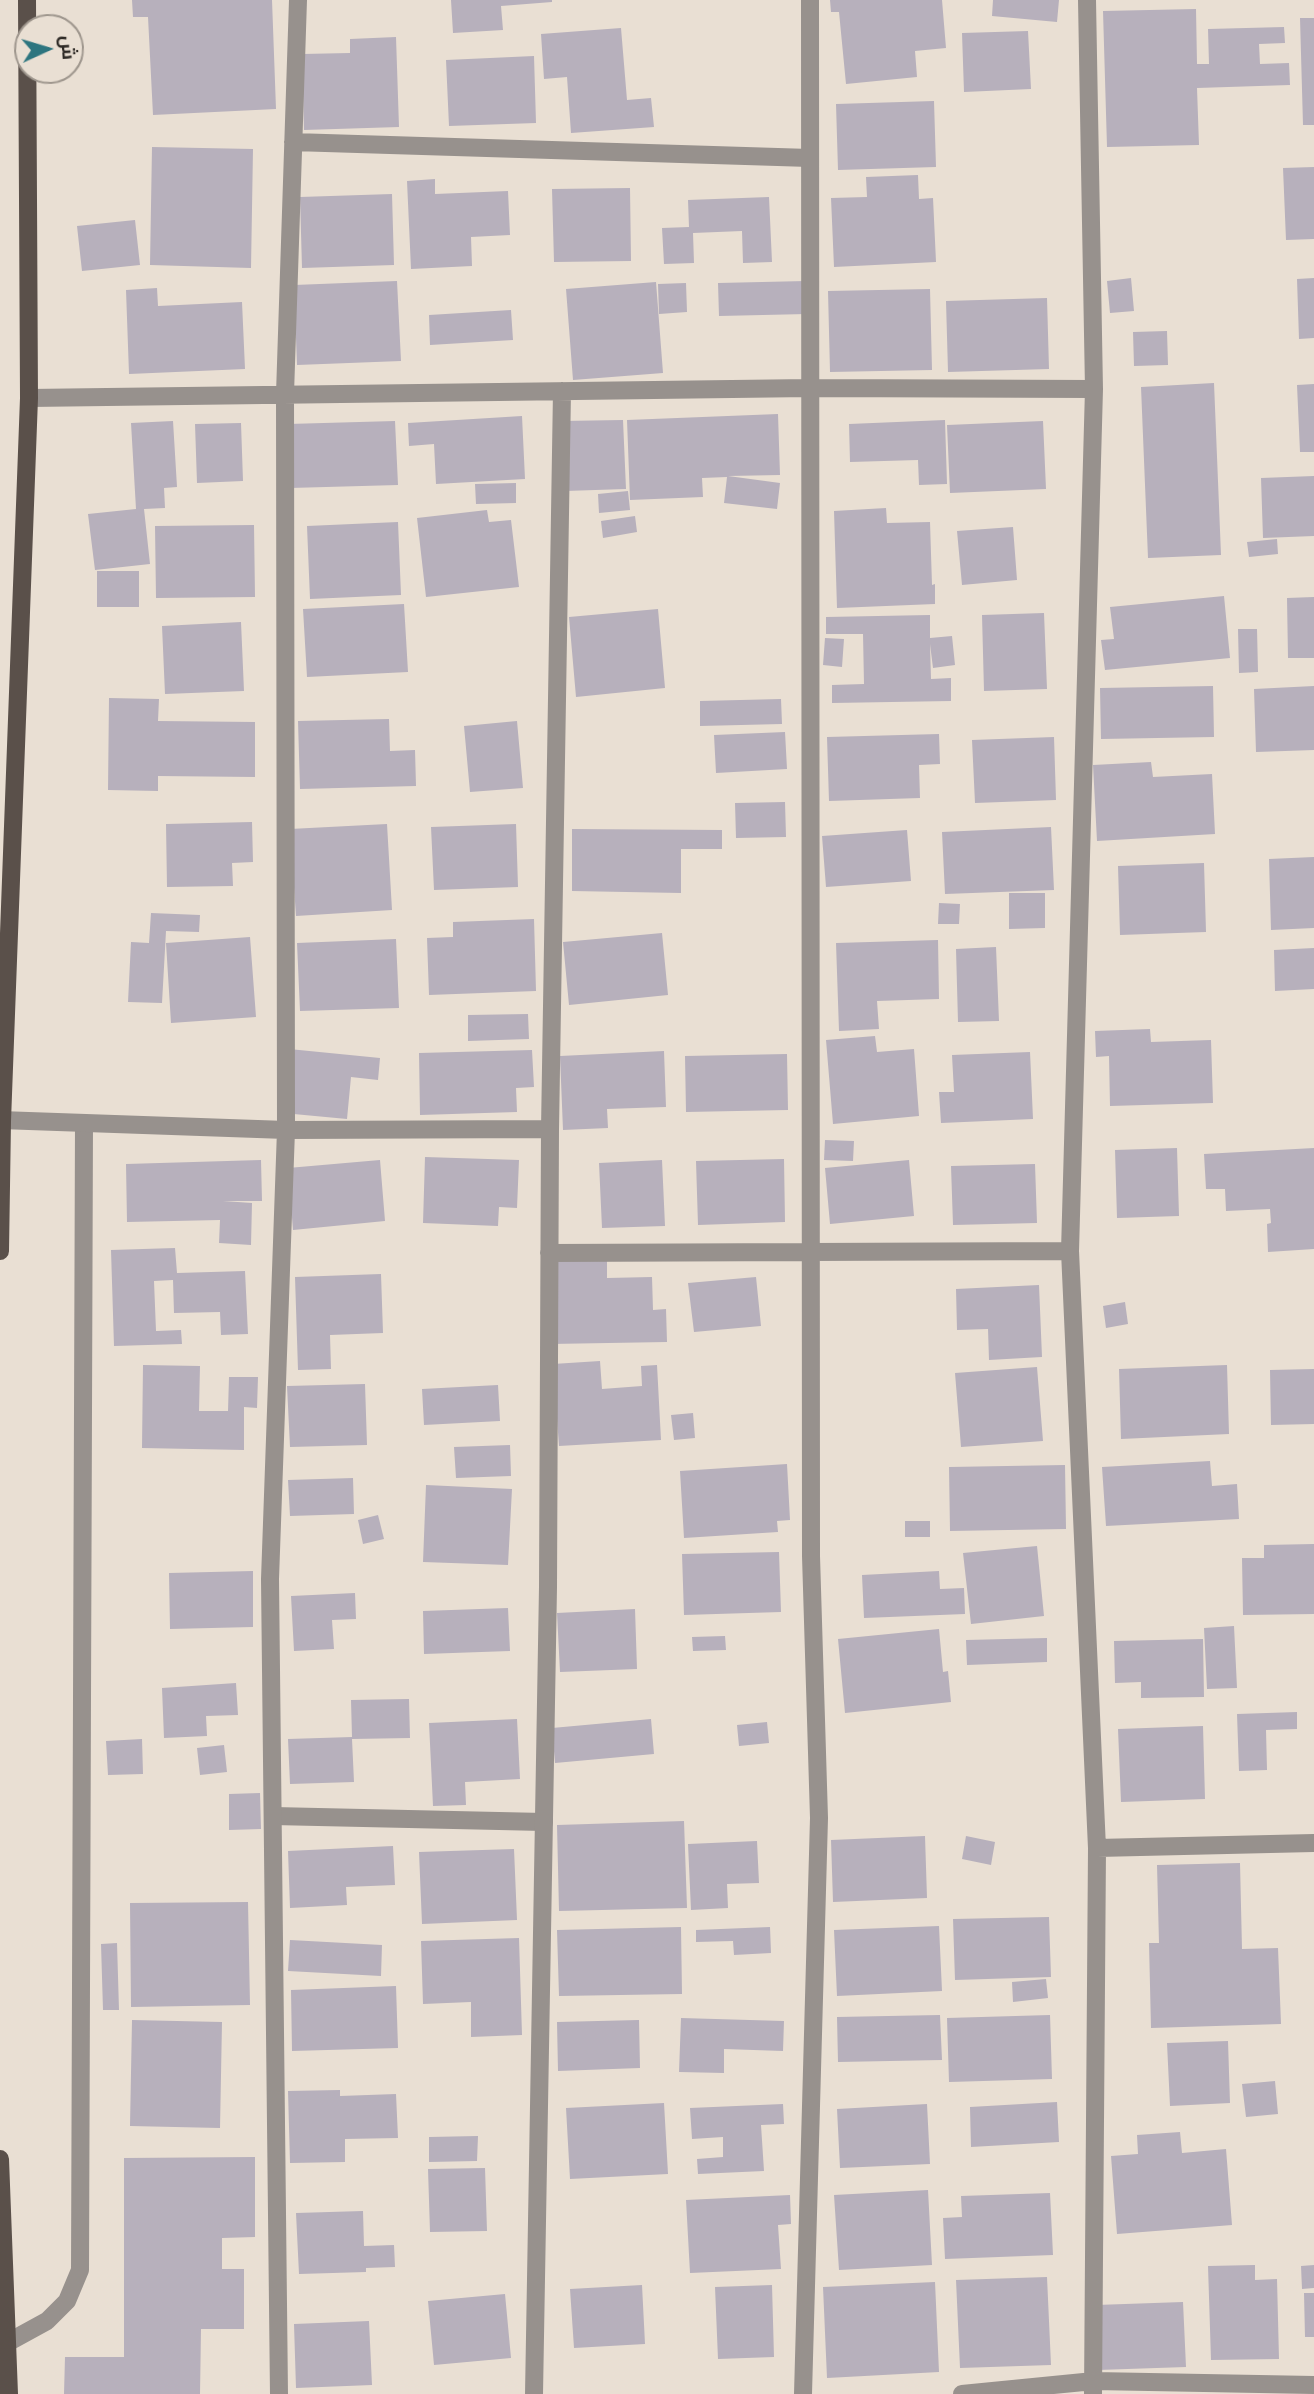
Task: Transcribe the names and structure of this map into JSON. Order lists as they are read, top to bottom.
{
  "north": "right"
}
